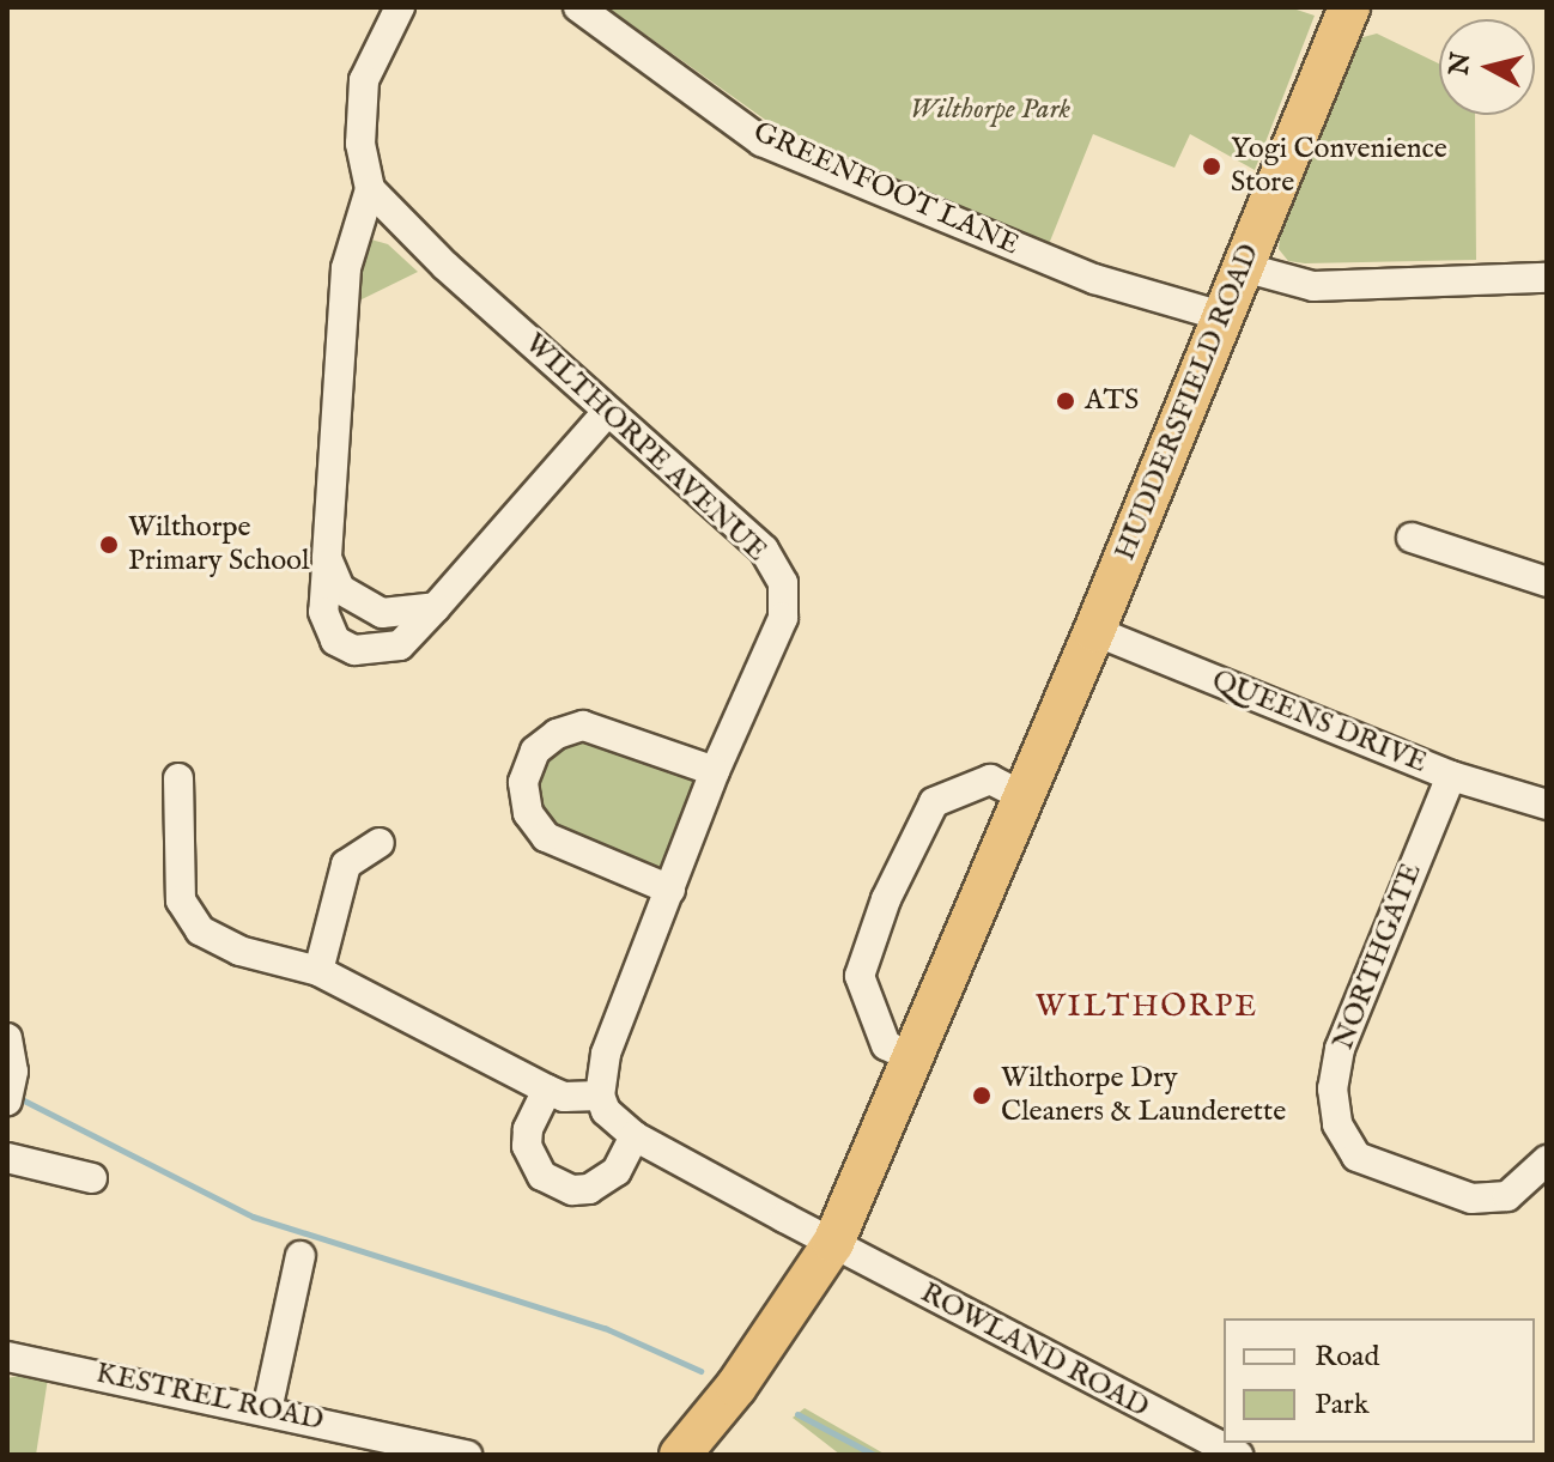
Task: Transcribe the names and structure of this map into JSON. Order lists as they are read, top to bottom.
{
  "streets": {
    "highway": ["HUDDERSFIELD ROAD"],
    "street": [
      "GREENFOOT LANE",
      "WILTHORPE AVENUE",
      "QUEENS DRIVE",
      "NORTHGATE",
      "ROWLAND ROAD",
      "KESTREL ROAD"
    ]
  },
  "crossings": [
    ["GREENFOOT LANE", "HUDDERSFIELD ROAD"],
    ["HUDDERSFIELD ROAD", "QUEENS DRIVE"],
    ["HUDDERSFIELD ROAD", "ROWLAND ROAD"],
    ["QUEENS DRIVE", "NORTHGATE"]
  ],
  "districts": ["WILTHORPE"],
  "parks": ["Wilthorpe Park"],
  "places": [
    "Yogi Convenience Store",
    "ATS",
    "Wilthorpe Primary School",
    "Wilthorpe Dry Cleaners & Launderette"
  ],
  "legend": ["Road", "Park"],
  "north": "left"
}
